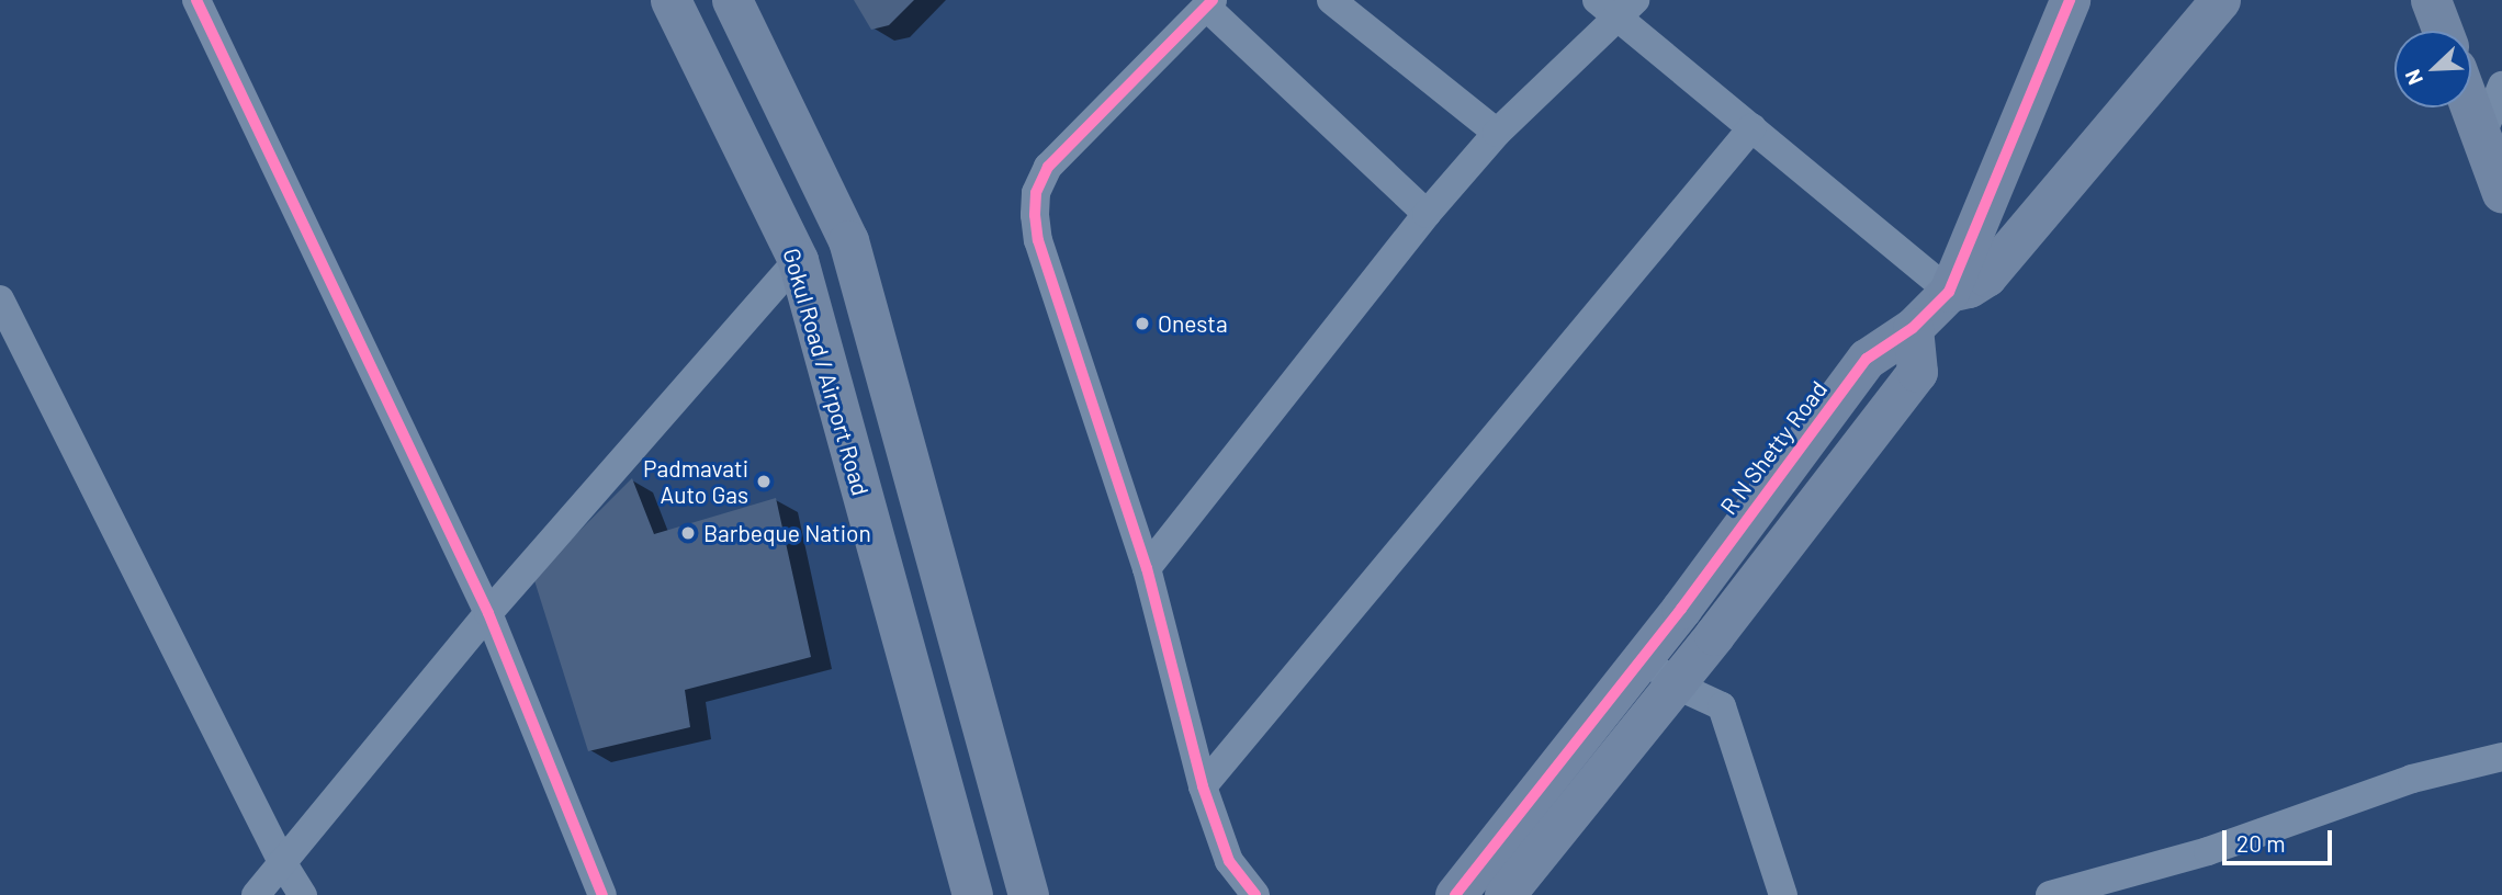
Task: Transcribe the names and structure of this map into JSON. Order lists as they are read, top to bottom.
{
  "streets": {
    "street": ["Gokul Road / Airport Road", "R N Shetty Road"]
  },
  "places": ["Onesta", "Padmavati Auto Gas", "Barbeque Nation"],
  "scale_bar": "20 m",
  "north": "bottom left"
}
